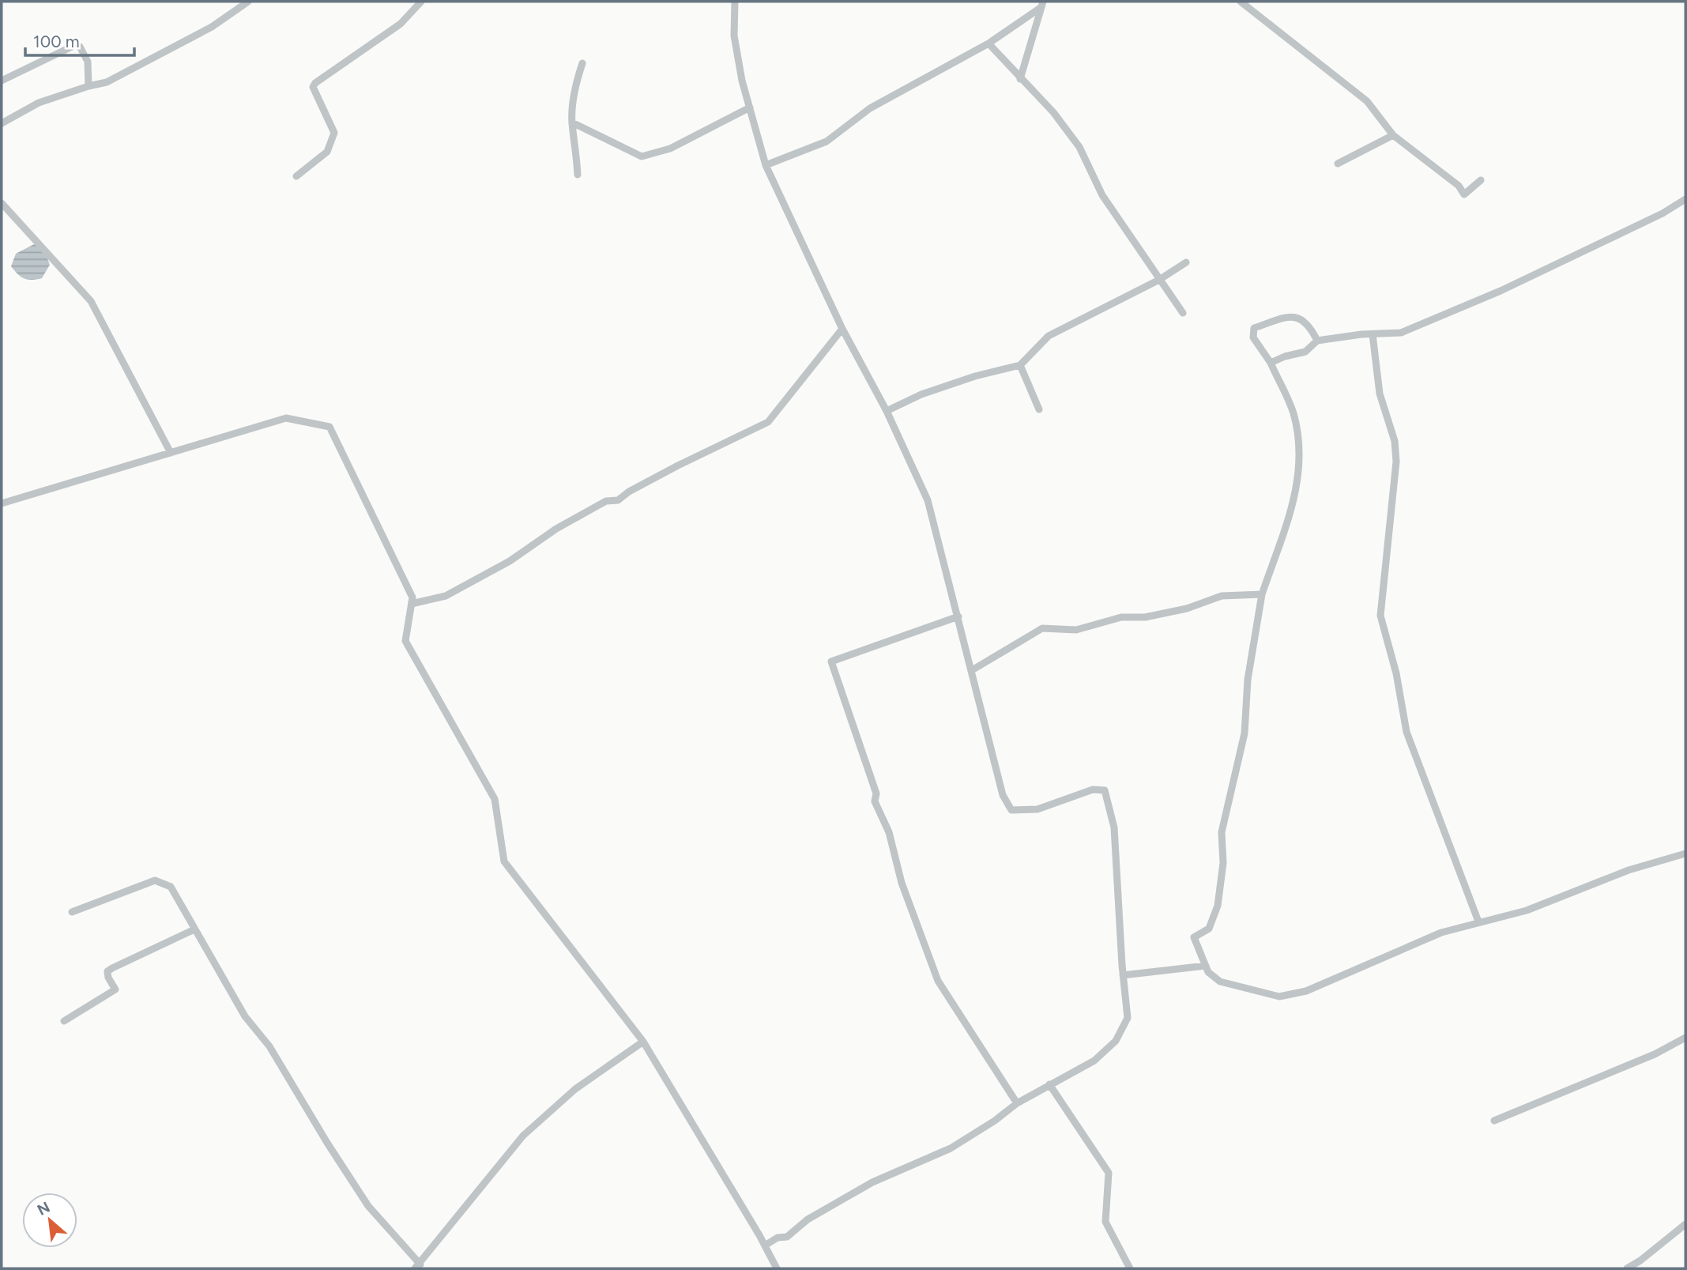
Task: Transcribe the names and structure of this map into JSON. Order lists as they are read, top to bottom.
{
  "scale_bar": "100 m",
  "north": "top left"
}
